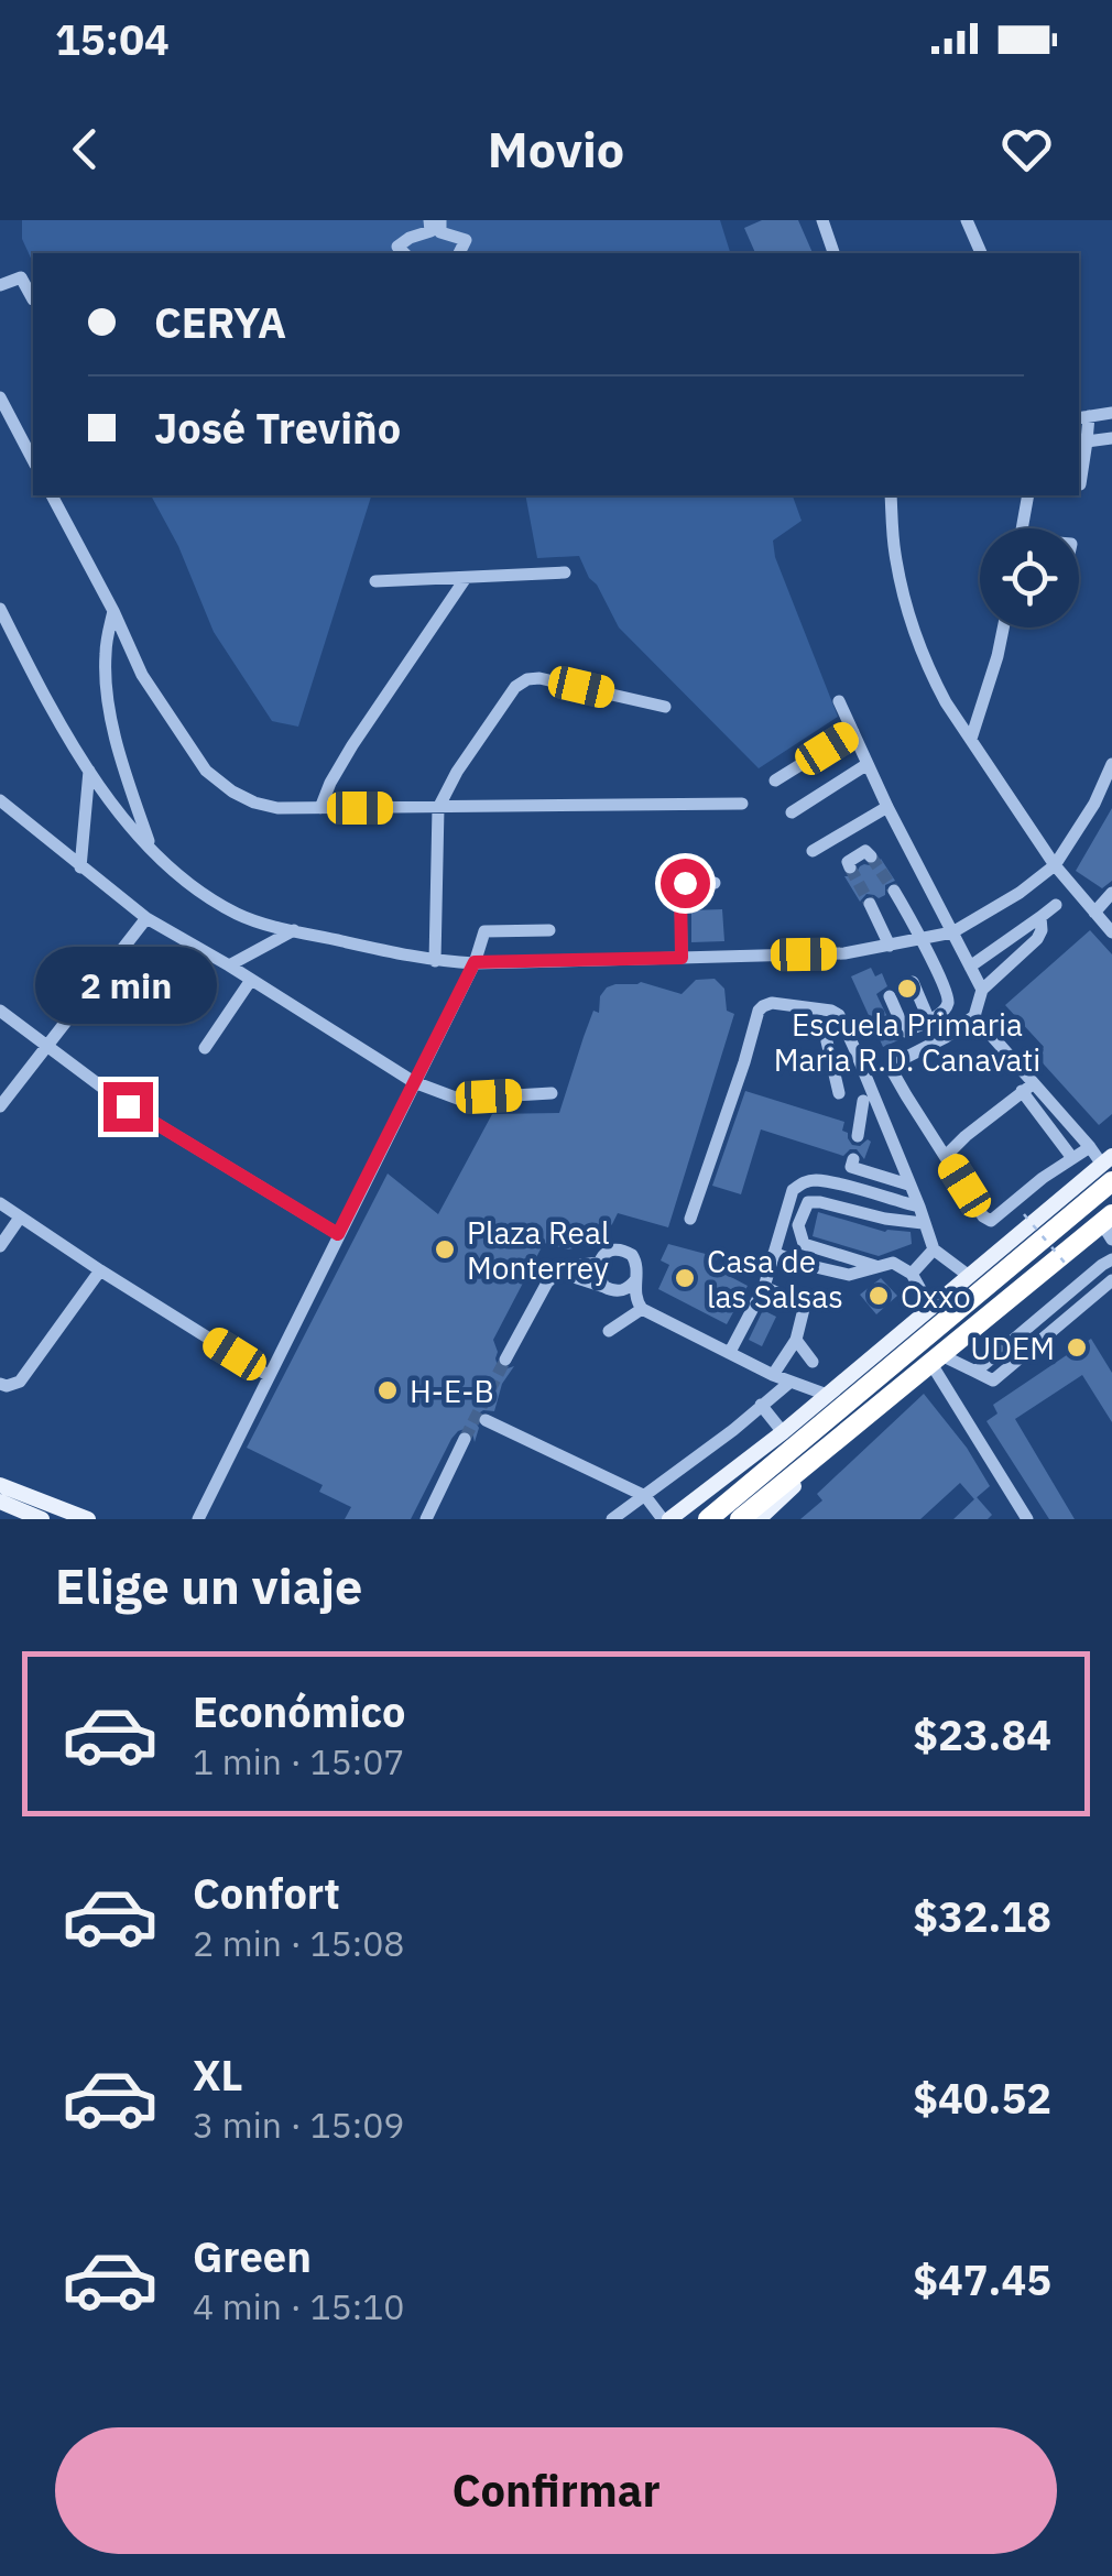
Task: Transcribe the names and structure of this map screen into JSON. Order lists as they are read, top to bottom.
{
  "places": [
    "Escuela Primaria Maria R.D. Canavati",
    "Plaza Real Monterrey",
    "Casa de las Salsas",
    "Oxxo",
    "UDEM",
    "H-E-B"
  ],
  "page": {
    "status": "15:04",
    "header": "Movio",
    "banner": ["CERYA", "José Treviño"],
    "bubble": "2 min",
    "heading": "Elige un viaje",
    "list": [
      {
        "name": "Económico",
        "note": "1 min · 15:07",
        "value": "$23.84"
      },
      {
        "name": "Confort",
        "note": "2 min · 15:08",
        "value": "$32.18"
      },
      {
        "name": "XL",
        "note": "3 min · 15:09",
        "value": "$40.52"
      },
      {
        "name": "Green",
        "note": "4 min · 15:10",
        "value": "$47.45"
      }
    ],
    "buttons": "Confirmar"
  }
}
